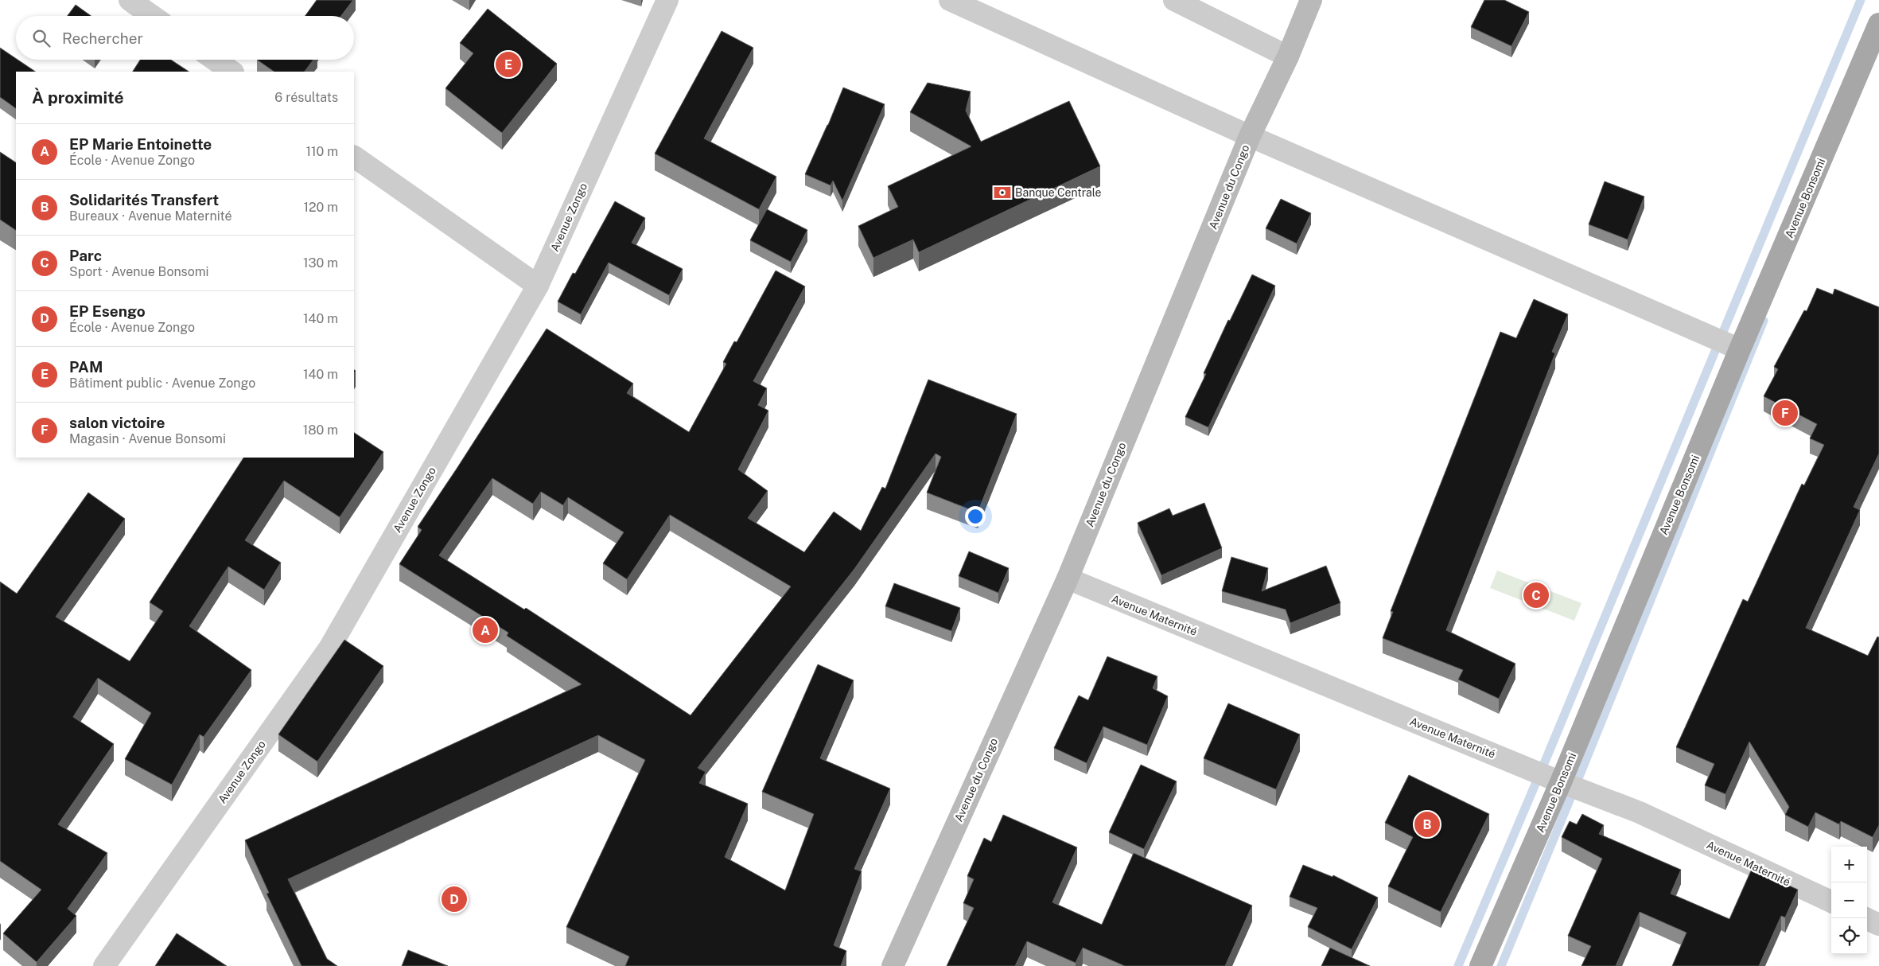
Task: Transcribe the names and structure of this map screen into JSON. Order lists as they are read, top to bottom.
{
  "streets": {
    "main road": ["Avenue Bonsomi"],
    "street": ["Avenue du Congo", "Avenue Zongo", "Avenue Maternité"]
  },
  "crossings": [
    ["Avenue du Congo", "Avenue Maternité"],
    ["Avenue Bonsomi", "Avenue Maternité"]
  ],
  "places": {
    "bank": ["Banque Centrale"]
  },
  "page": {
    "search": "Rechercher",
    "pins": [
      "E",
      "F",
      "C",
      "A",
      "B",
      "D"
    ],
    "heading": ["À proximité", "6 résultats"],
    "list": [
      {
        "mark": "A",
        "name": "EP Marie Entoinette",
        "note": "École · Avenue Zongo",
        "value": "110 m"
      },
      {
        "mark": "B",
        "name": "Solidarités Transfert",
        "note": "Bureaux · Avenue Maternité",
        "value": "120 m"
      },
      {
        "mark": "C",
        "name": "Parc",
        "note": "Sport · Avenue Bonsomi",
        "value": "130 m"
      },
      {
        "mark": "D",
        "name": "EP Esengo",
        "note": "École · Avenue Zongo",
        "value": "140 m"
      },
      {
        "mark": "E",
        "name": "PAM",
        "note": "Bâtiment public · Avenue Zongo",
        "value": "140 m"
      },
      {
        "mark": "F",
        "name": "salon victoire",
        "note": "Magasin · Avenue Bonsomi",
        "value": "180 m"
      }
    ],
    "map_buttons": ["+", "−"]
  }
}
